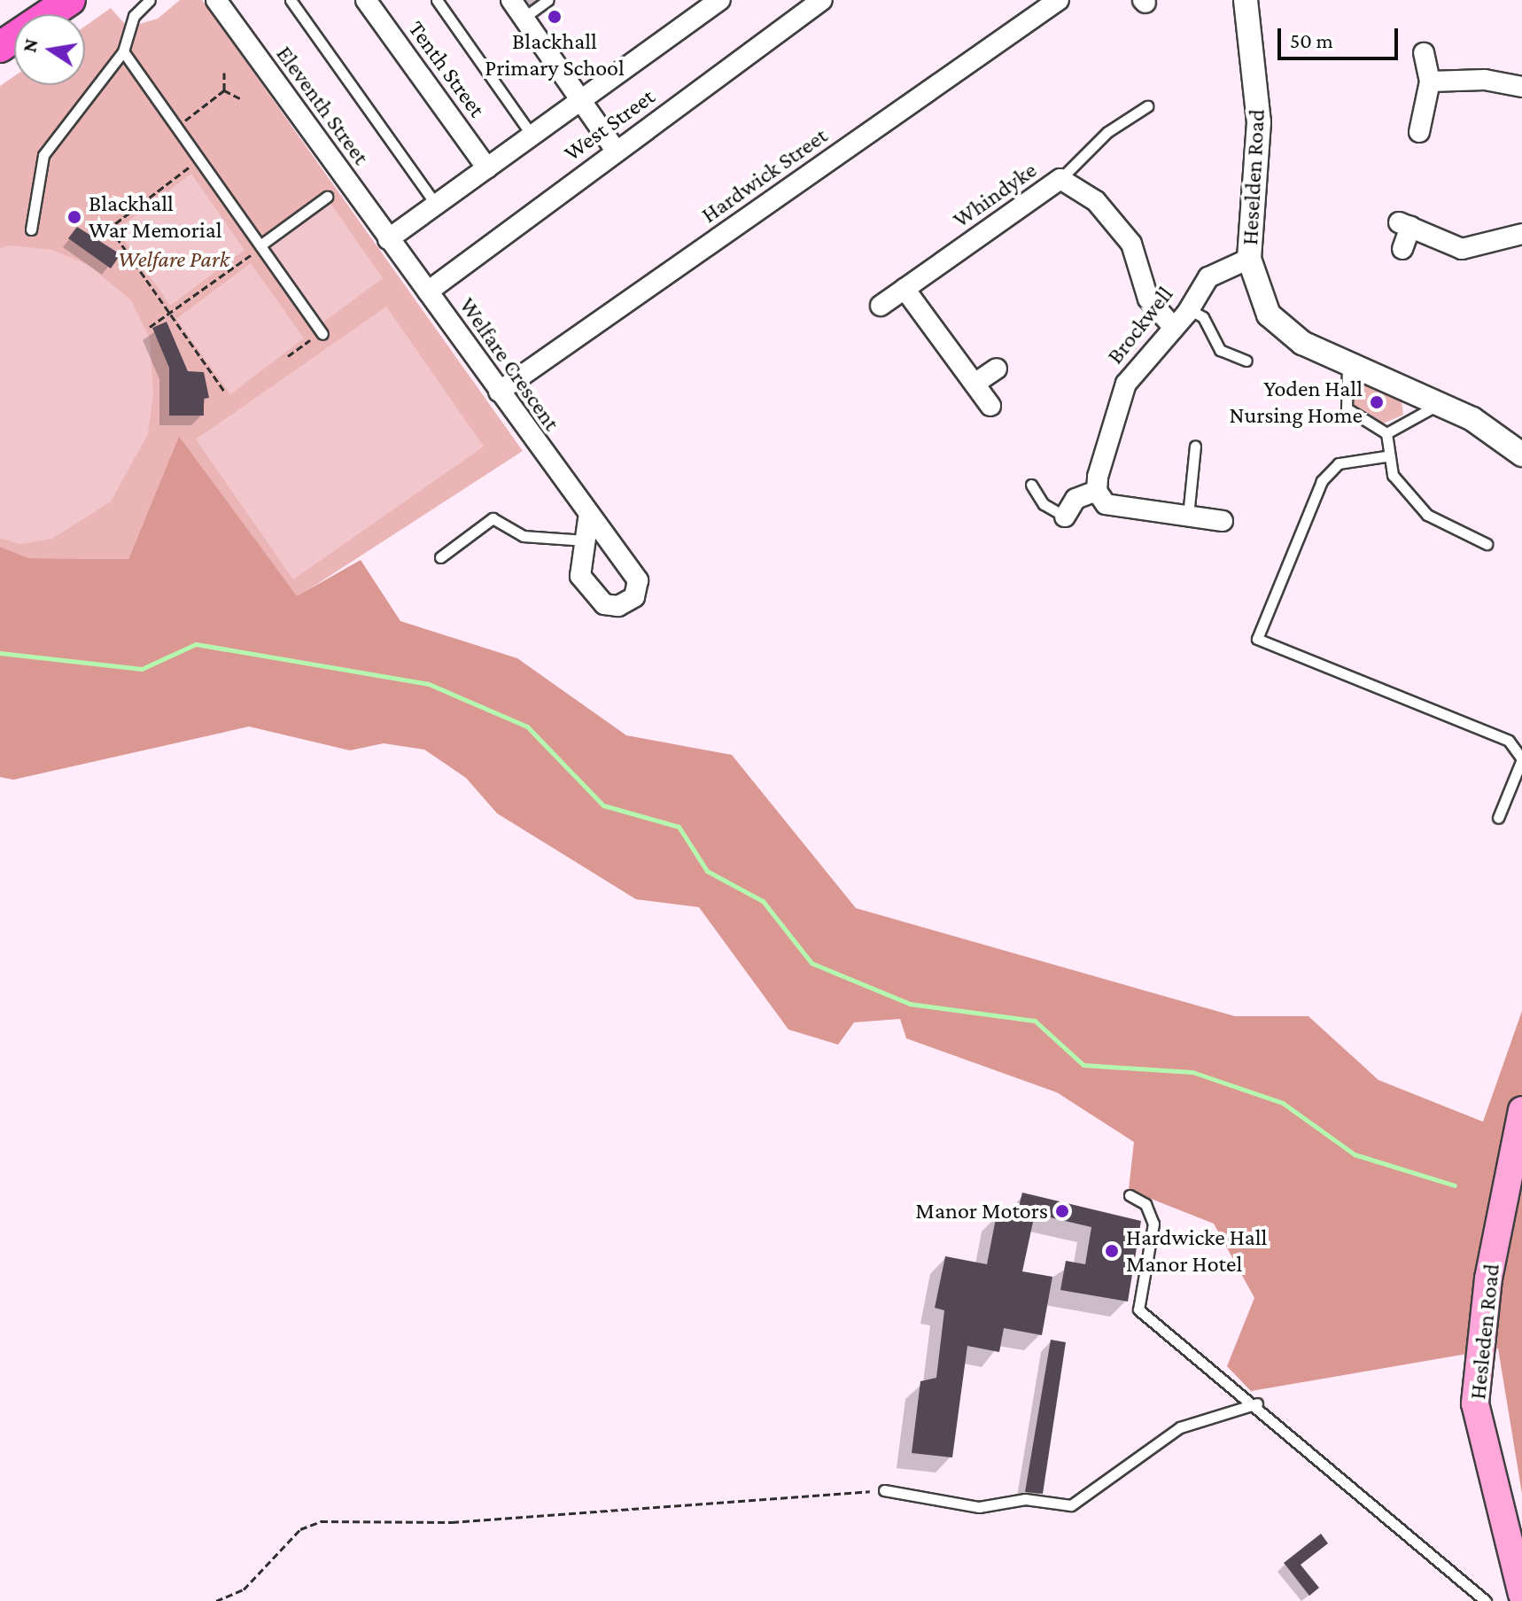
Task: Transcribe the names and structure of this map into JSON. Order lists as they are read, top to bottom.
{
  "streets": {
    "main road": ["Hesleden Road"],
    "street": [
      "Tenth Street",
      "Eleventh Street",
      "West Street",
      "Hardwick Street",
      "Heselden Road",
      "Whindyke",
      "Brockwell",
      "Welfare Crescent"
    ]
  },
  "crossings": [
    ["Eleventh Street", "Welfare Crescent"],
    ["West Street", "Welfare Crescent"],
    ["Hardwick Street", "Welfare Crescent"],
    ["Heselden Road", "Brockwell"],
    ["Whindyke", "Brockwell"]
  ],
  "parks": ["Welfare Park"],
  "places": [
    "Blackhall Primary School",
    "Blackhall War Memorial",
    "Yoden Hall Nursing Home",
    "Manor Motors",
    "Hardwicke Hall Manor Hotel"
  ],
  "scale_bar": "50 m",
  "north": "left"
}
